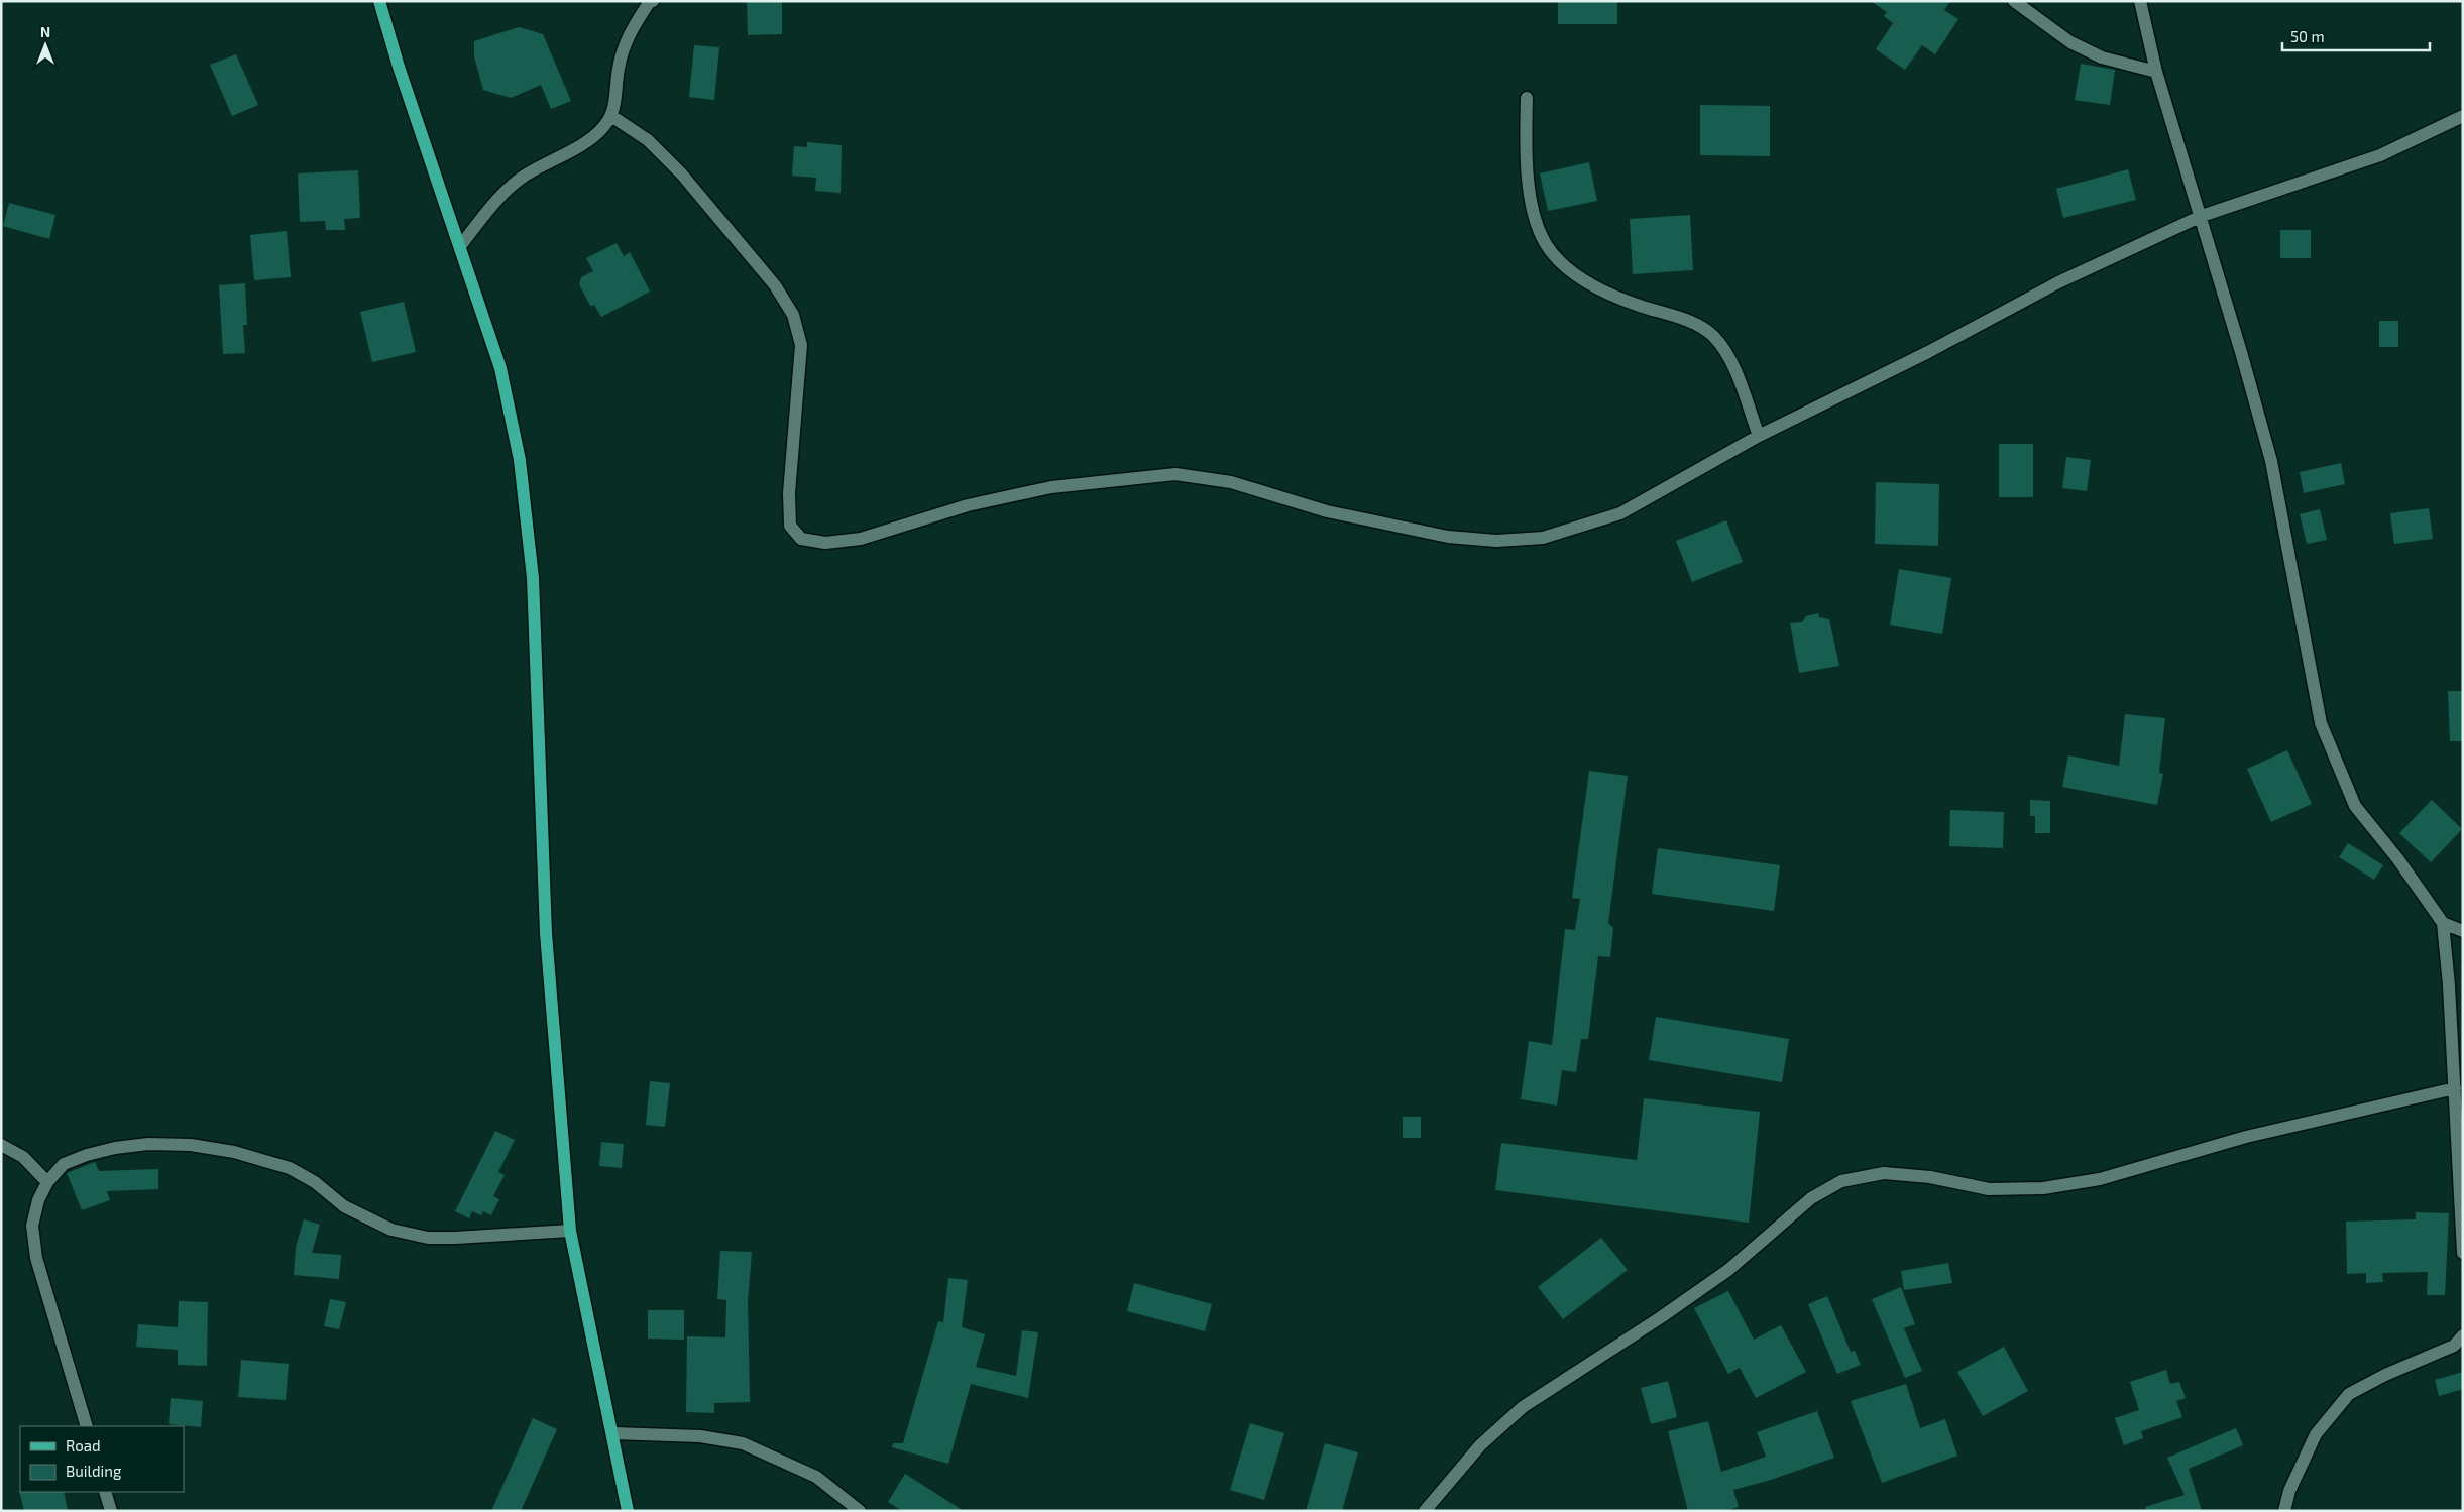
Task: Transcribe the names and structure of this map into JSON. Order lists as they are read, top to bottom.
{
  "legend": ["Road", "Building"],
  "scale_bar": "50 m",
  "north": "top"
}
